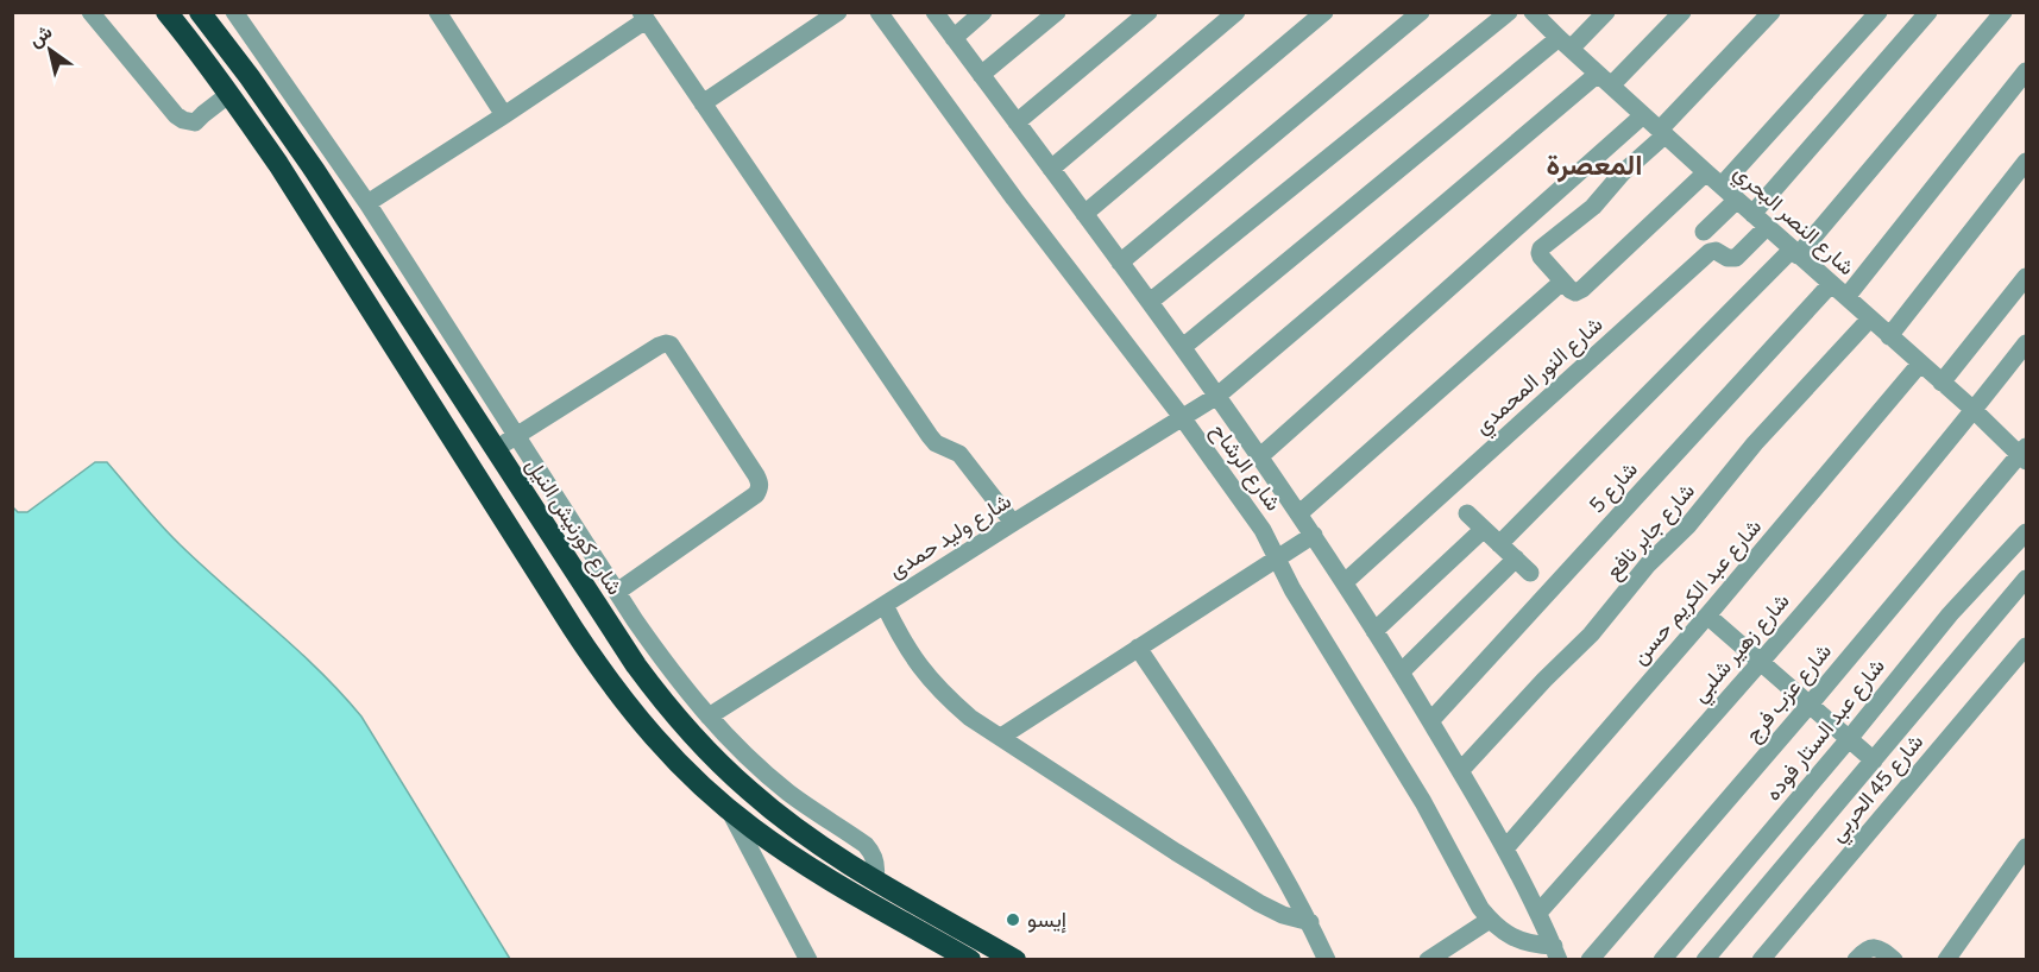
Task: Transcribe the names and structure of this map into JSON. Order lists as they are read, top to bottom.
{
  "streets": {
    "highway": ["شارع كورنيش النيل"],
    "street": [
      "شارع النصر البحري",
      "شارع النور المحمدي",
      "شارع الرشاح",
      "شارع 5",
      "شارع جابر نافع",
      "شارع وليد حمدى",
      "شارع عبد الكريم حسن",
      "شارع زهير شلبي",
      "شارع عزب فرج",
      "شارع عبد الستار فوده",
      "شارع 45 الحربي"
    ]
  },
  "crossings": [
    ["شارع النصر البحري", "شارع النور المحمدي"],
    ["شارع النصر البحري", "شارع 5"],
    ["شارع النصر البحري", "شارع جابر نافع"],
    ["شارع النصر البحري", "شارع وليد حمدى"],
    ["شارع النصر البحري", "شارع عبد الكريم حسن"],
    ["شارع النصر البحري", "شارع زهير شلبي"],
    ["شارع النصر البحري", "شارع عزب فرج"],
    ["شارع النور المحمدي", "شارع الرشاح"],
    ["شارع الرشاح", "شارع 5"],
    ["شارع الرشاح", "شارع جابر نافع"],
    ["شارع الرشاح", "شارع وليد حمدى"],
    ["شارع الرشاح", "شارع عبد الكريم حسن"],
    ["شارع الرشاح", "شارع زهير شلبي"]
  ],
  "districts": ["المعصرة"],
  "places": ["إيسو"],
  "north": "top left"
}
